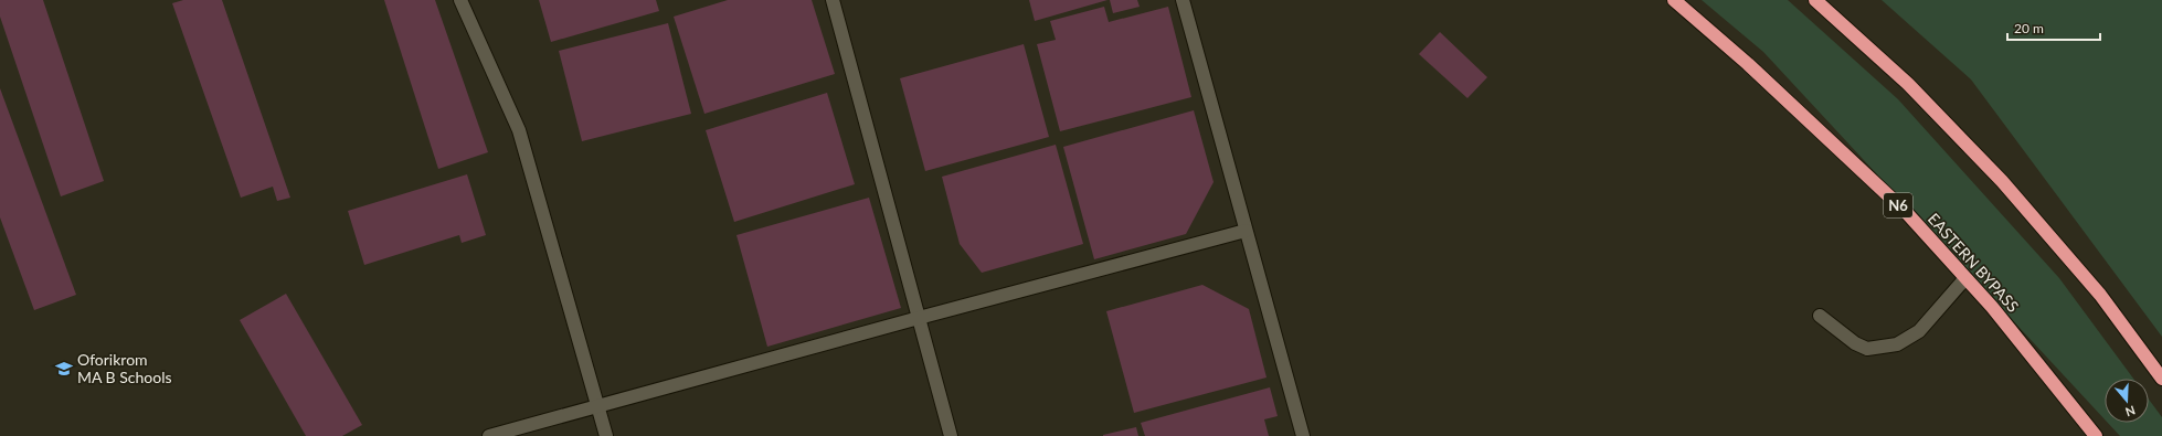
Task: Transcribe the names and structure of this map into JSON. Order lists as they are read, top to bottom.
{
  "streets": {
    "highway": ["N6", "EASTERN BYPASS"]
  },
  "places": {
    "school or university": ["Oforikrom MA B Schools"]
  },
  "scale_bar": "20 m",
  "north": "bottom"
}
